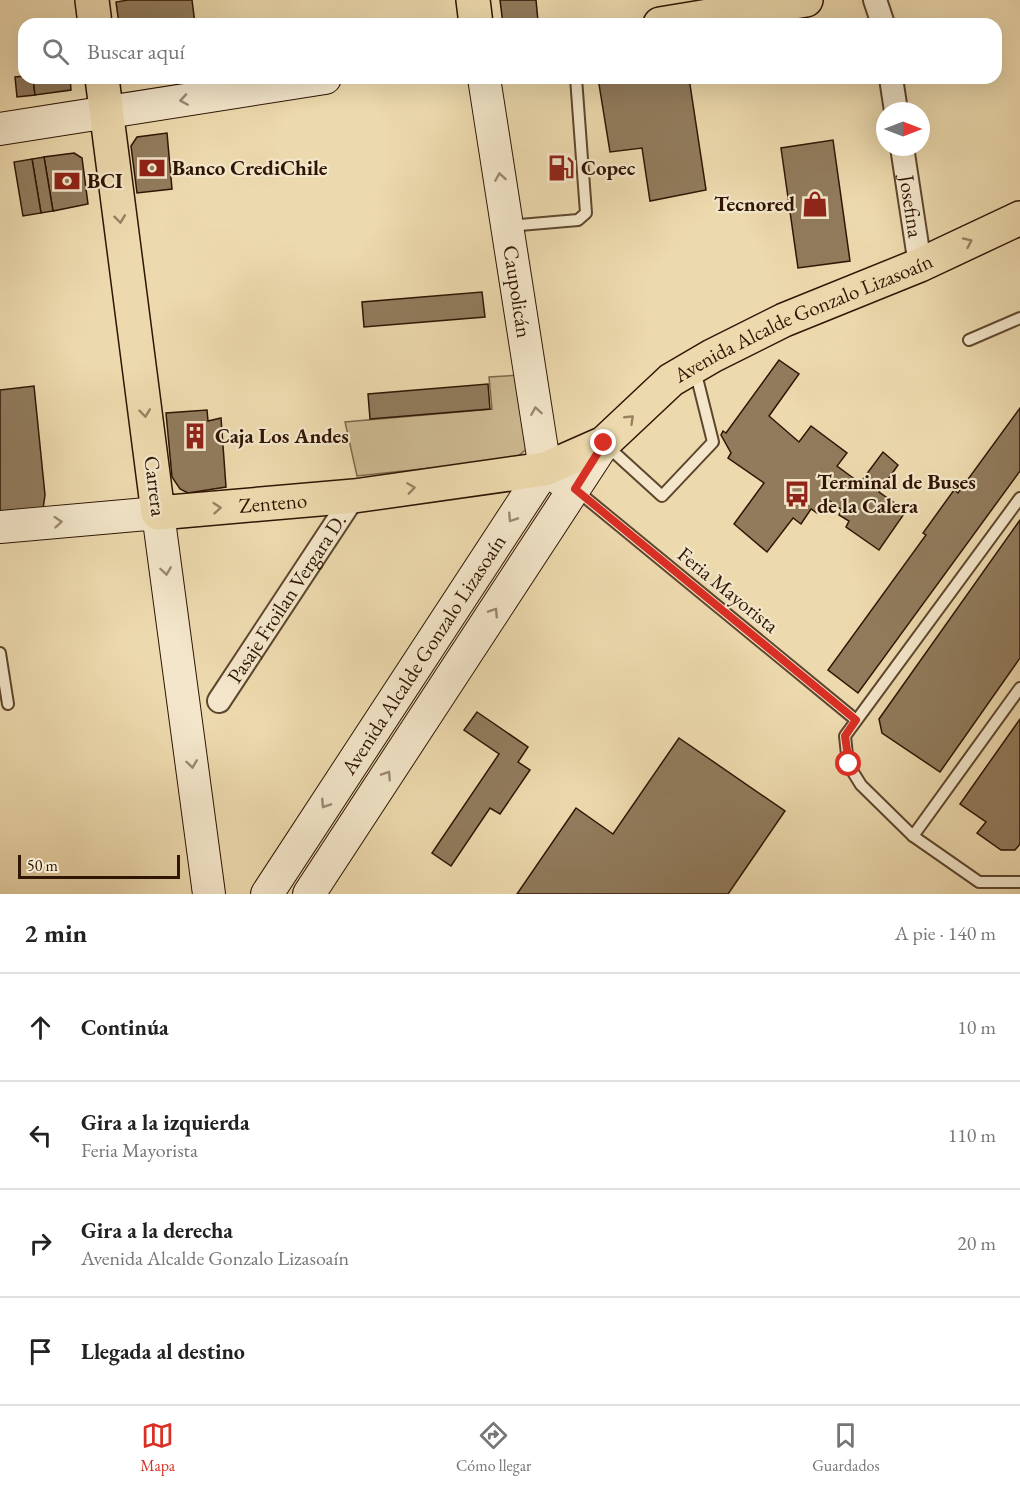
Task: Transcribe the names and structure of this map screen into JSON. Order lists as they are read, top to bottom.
{
  "streets": {
    "main road": [
      "Caupolicán",
      "Avenida Alcalde Gonzalo Lizasoaín",
      "Carrera",
      "Zenteno"
    ],
    "street": ["Josefina", "Pasaje Froilan Vergara D."],
    "lane": ["Feria Mayorista"]
  },
  "crossings": [
    ["Josefina", "Avenida Alcalde Gonzalo Lizasoaín"],
    ["Caupolicán", "Avenida Alcalde Gonzalo Lizasoaín"],
    ["Caupolicán", "Zenteno"],
    ["Avenida Alcalde Gonzalo Lizasoaín", "Zenteno"],
    ["Avenida Alcalde Gonzalo Lizasoaín", "Feria Mayorista"],
    ["Carrera", "Zenteno"],
    ["Zenteno", "Pasaje Froilan Vergara D."]
  ],
  "one_way": ["Caupolicán", "Carrera", "Zenteno"],
  "places": {
    "bank": ["Banco CrediChile", "BCI"],
    "fuel station": ["Copec"],
    "shop": ["Tecnored"],
    "building": ["Caja Los Andes"],
    "bus stop": ["Terminal de Buses de la Calera"]
  },
  "scale_bar": "50 m",
  "north": "right",
  "page": {
    "search": "Buscar aquí",
    "scale": "50 m",
    "heading": ["2 min", "A pie · 140 m"],
    "list": [
      ["Continúa", "10 m"],
      ["Gira a la izquierda", "Feria Mayorista", "110 m"],
      ["Gira a la derecha", "Avenida Alcalde Gonzalo Lizasoaín", "20 m"],
      "Llegada al destino"
    ],
    "nav": ["Mapa", "Cómo llegar", "Guardados"]
  }
}
